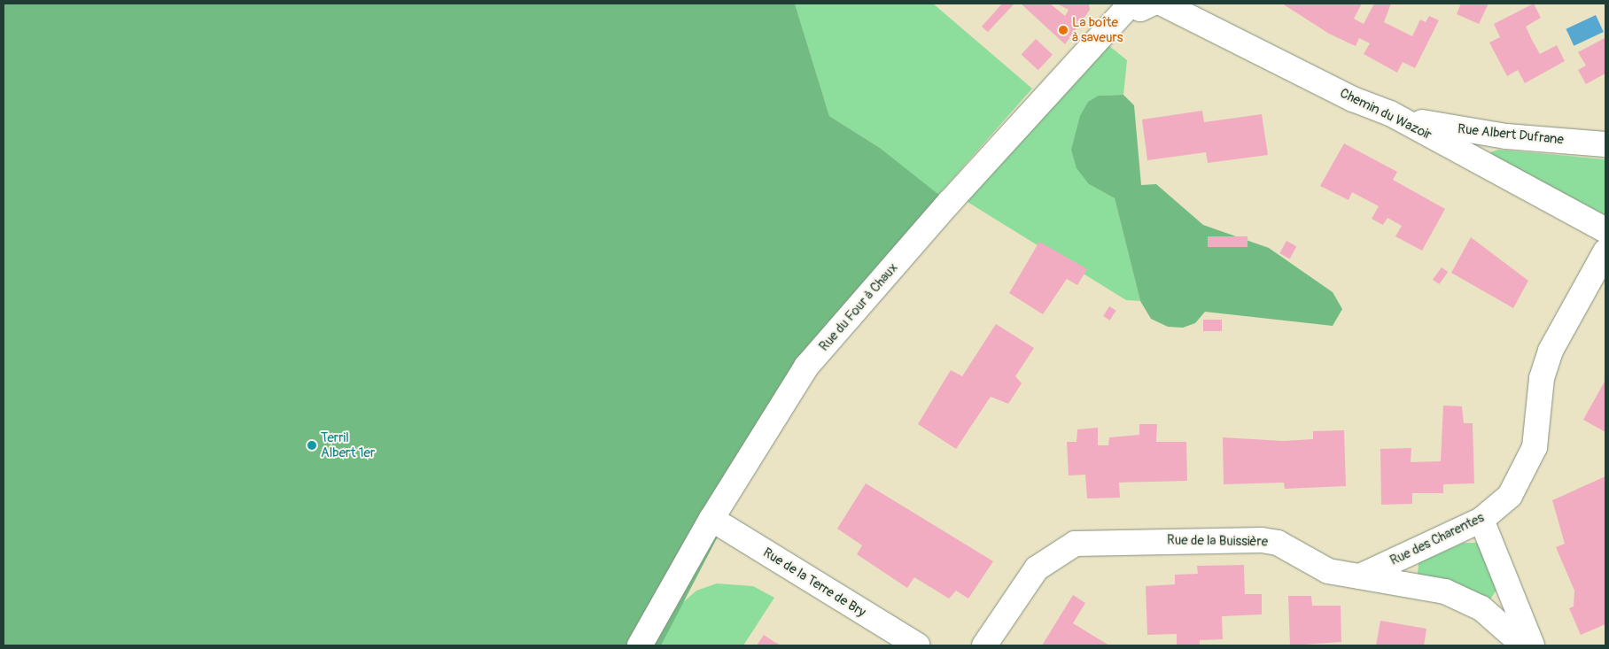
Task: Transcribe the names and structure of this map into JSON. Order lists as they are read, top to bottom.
{
  "streets": {
    "street": [
      "Chemin du Wazoir",
      "Rue Albert Dufrane",
      "Rue du Four à Chaux",
      "Rue des Charentes",
      "Rue de la Buissière",
      "Rue de la Terre de Bry"
    ]
  },
  "crossings": [
    ["Chemin du Wazoir", "Rue Albert Dufrane"],
    ["Rue du Four à Chaux", "Rue de la Terre de Bry"],
    ["Rue des Charentes", "Rue de la Buissière"]
  ],
  "places": ["La boîte à saveurs", "Terril Albert 1er"]
}
